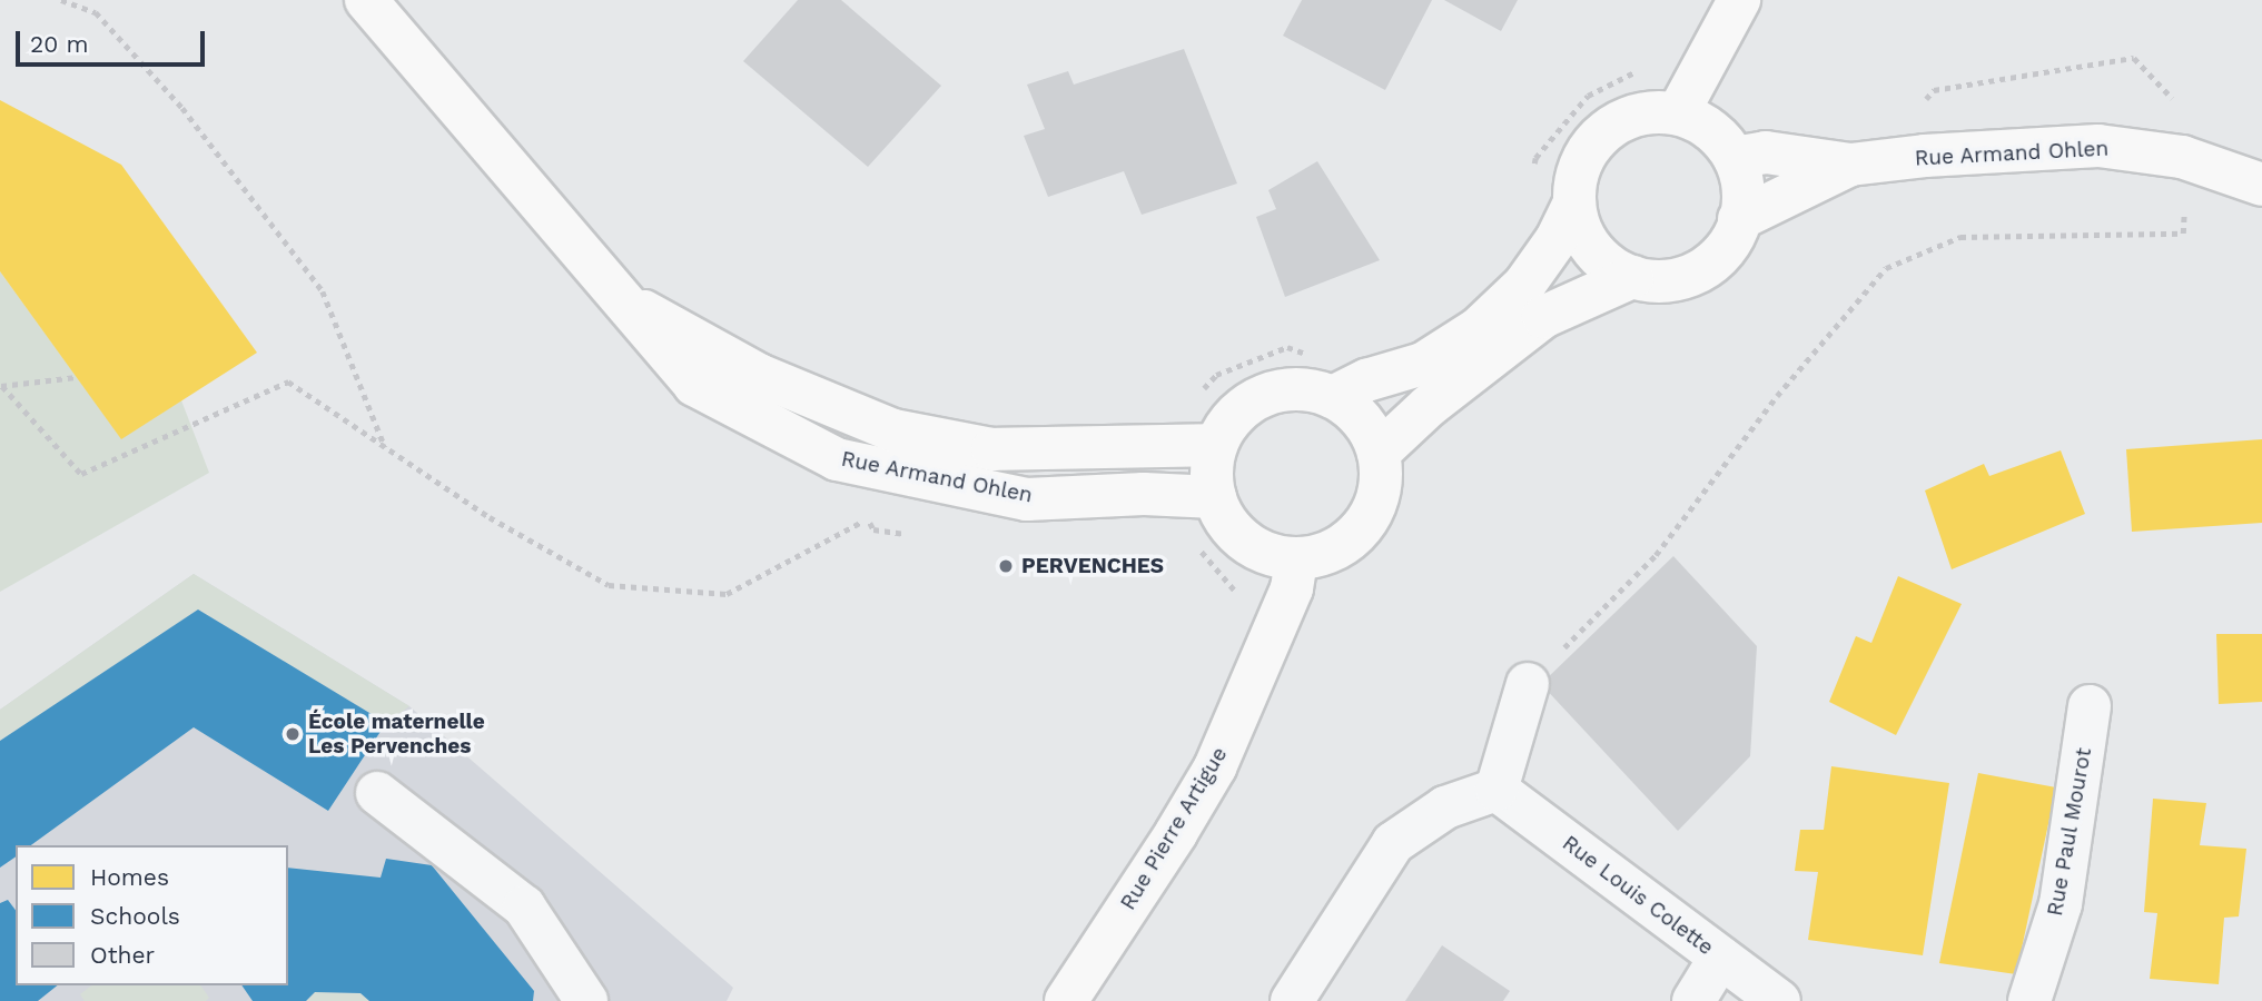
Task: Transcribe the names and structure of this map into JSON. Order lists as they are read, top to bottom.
{
  "streets": {
    "main road": ["Rue Armand Ohlen", "Rue Pierre Artigue"],
    "street": ["Rue Paul Mourot", "Rue Louis Colette"]
  },
  "crossings": [
    ["Rue Armand Ohlen", "Rue Pierre Artigue"]
  ],
  "places": ["PERVENCHES", "École maternelle Les Pervenches"],
  "legend": ["Homes", "Schools", "Other"],
  "scale_bar": "20 m"
}
